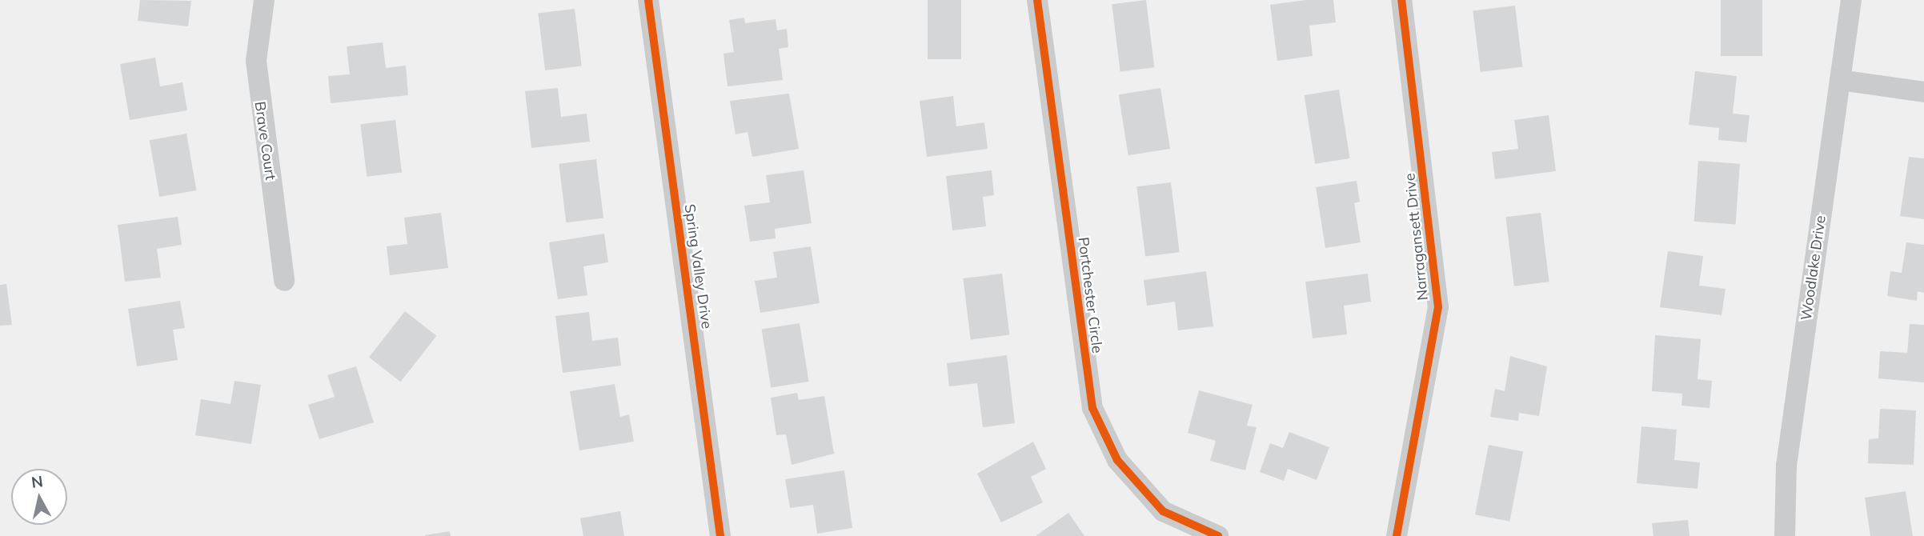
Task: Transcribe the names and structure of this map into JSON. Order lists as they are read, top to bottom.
{
  "streets": {
    "street": [
      "Brave Court",
      "Narragansett Drive",
      "Spring Valley Drive",
      "Woodlake Drive",
      "Portchester Circle"
    ]
  },
  "north": "top"
}
